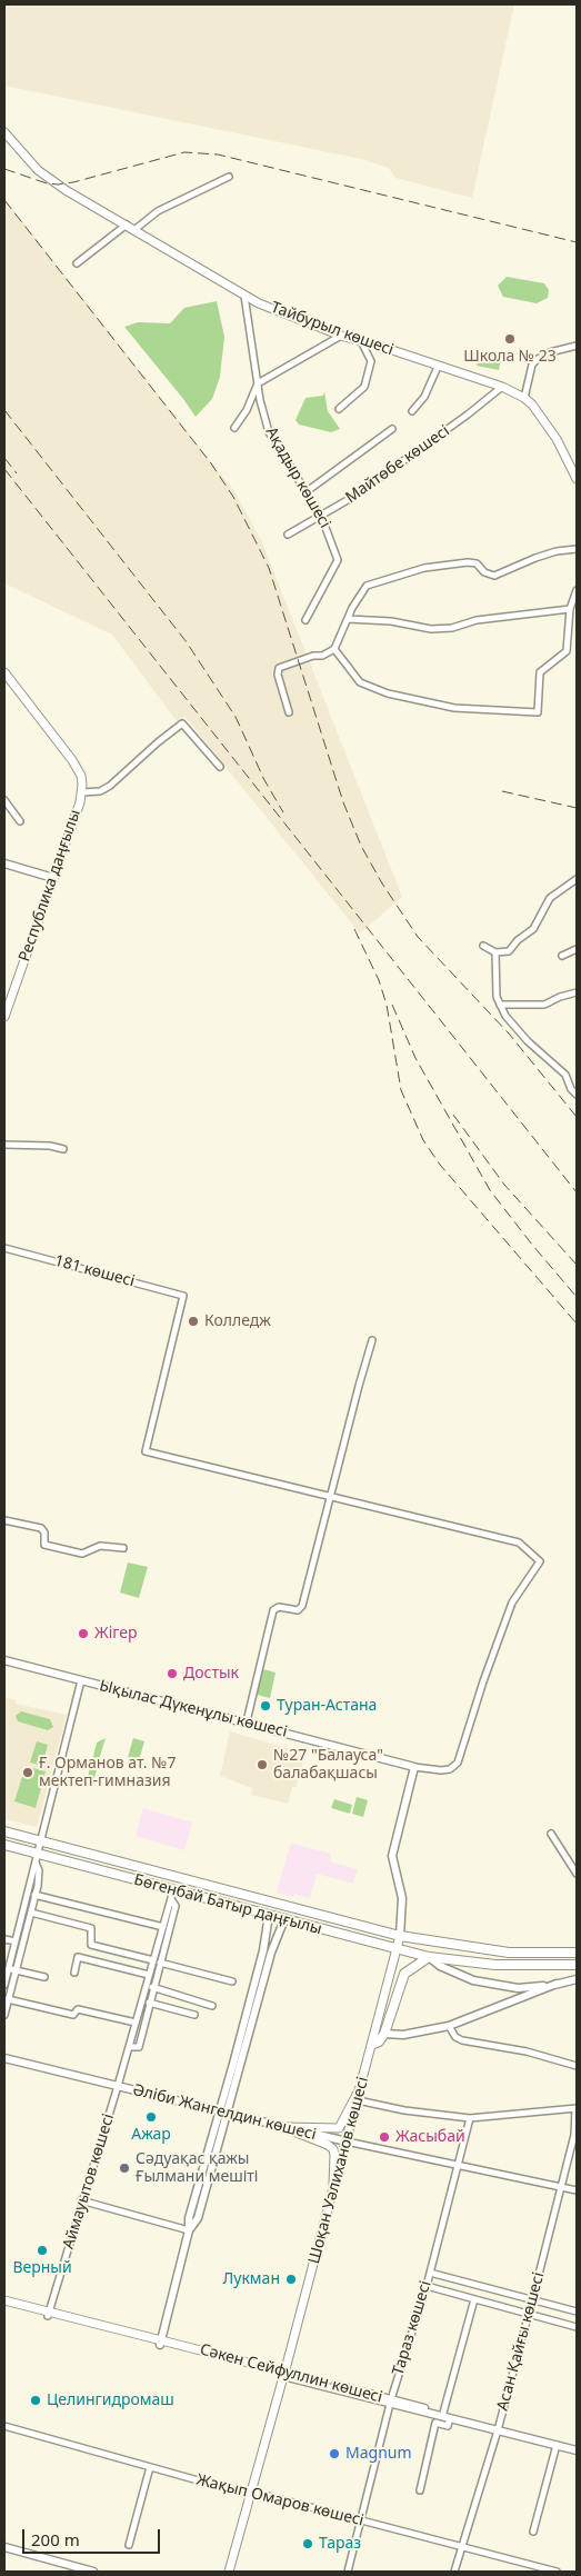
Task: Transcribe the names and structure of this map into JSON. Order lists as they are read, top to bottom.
{
  "streets": {
    "main road": [
      "Тайбурыл көшесі",
      "Республика даңғылы",
      "Бөгенбай Батыр даңғылы",
      "Шоқан Уәлиханов көшесі",
      "Сәкен Сейфуллин көшесі"
    ],
    "street": [
      "Майтөбе көшесі",
      "Ақадыр көшесі",
      "181 көшесі",
      "Ықылас Дүкенұлы көшесі",
      "Әліби Жангелдин көшесі",
      "Аймауытов көшесі",
      "Тараз көшесі",
      "Асан Қайғы көшесі",
      "Жақып Омаров көшесі"
    ]
  },
  "crossings": [
    ["Тайбурыл көшесі", "Майтөбе көшесі"],
    ["Тайбурыл көшесі", "Ақадыр көшесі"],
    ["Майтөбе көшесі", "Ақадыр көшесі"],
    ["Ықылас Дүкенұлы көшесі", "Шоқан Уәлиханов көшесі"],
    ["Бөгенбай Батыр даңғылы", "Шоқан Уәлиханов көшесі"],
    ["Бөгенбай Батыр даңғылы", "Аймауытов көшесі"],
    ["Әліби Жангелдин көшесі", "Шоқан Уәлиханов көшесі"],
    ["Әліби Жангелдин көшесі", "Аймауытов көшесі"],
    ["Әліби Жангелдин көшесі", "Тараз көшесі"],
    ["Әліби Жангелдин көшесі", "Асан Қайғы көшесі"],
    ["Шоқан Уәлиханов көшесі", "Сәкен Сейфуллин көшесі"],
    ["Шоқан Уәлиханов көшесі", "Жақып Омаров көшесі"],
    ["Аймауытов көшесі", "Сәкен Сейфуллин көшесі"],
    ["Тараз көшесі", "Сәкен Сейфуллин көшесі"],
    ["Тараз көшесі", "Жақып Омаров көшесі"],
    ["Асан Қайғы көшесі", "Сәкен Сейфуллин көшесі"],
    ["Асан Қайғы көшесі", "Жақып Омаров көшесі"]
  ],
  "places": [
    "Школа № 23",
    "Колледж",
    "Жiгер",
    "Достык",
    "Туран-Астана",
    "№27 \"Балауса\" балабақшасы",
    "Ғ. Орманов ат. №7 мектеп-гимназия",
    "Ажар",
    "Жасыбай",
    "Сәдуақас қажы Ғылмани мешіті",
    "Верный",
    "Лукман",
    "Целингидромаш",
    "Magnum",
    "Тараз"
  ],
  "scale_bar": "200 m"
}
